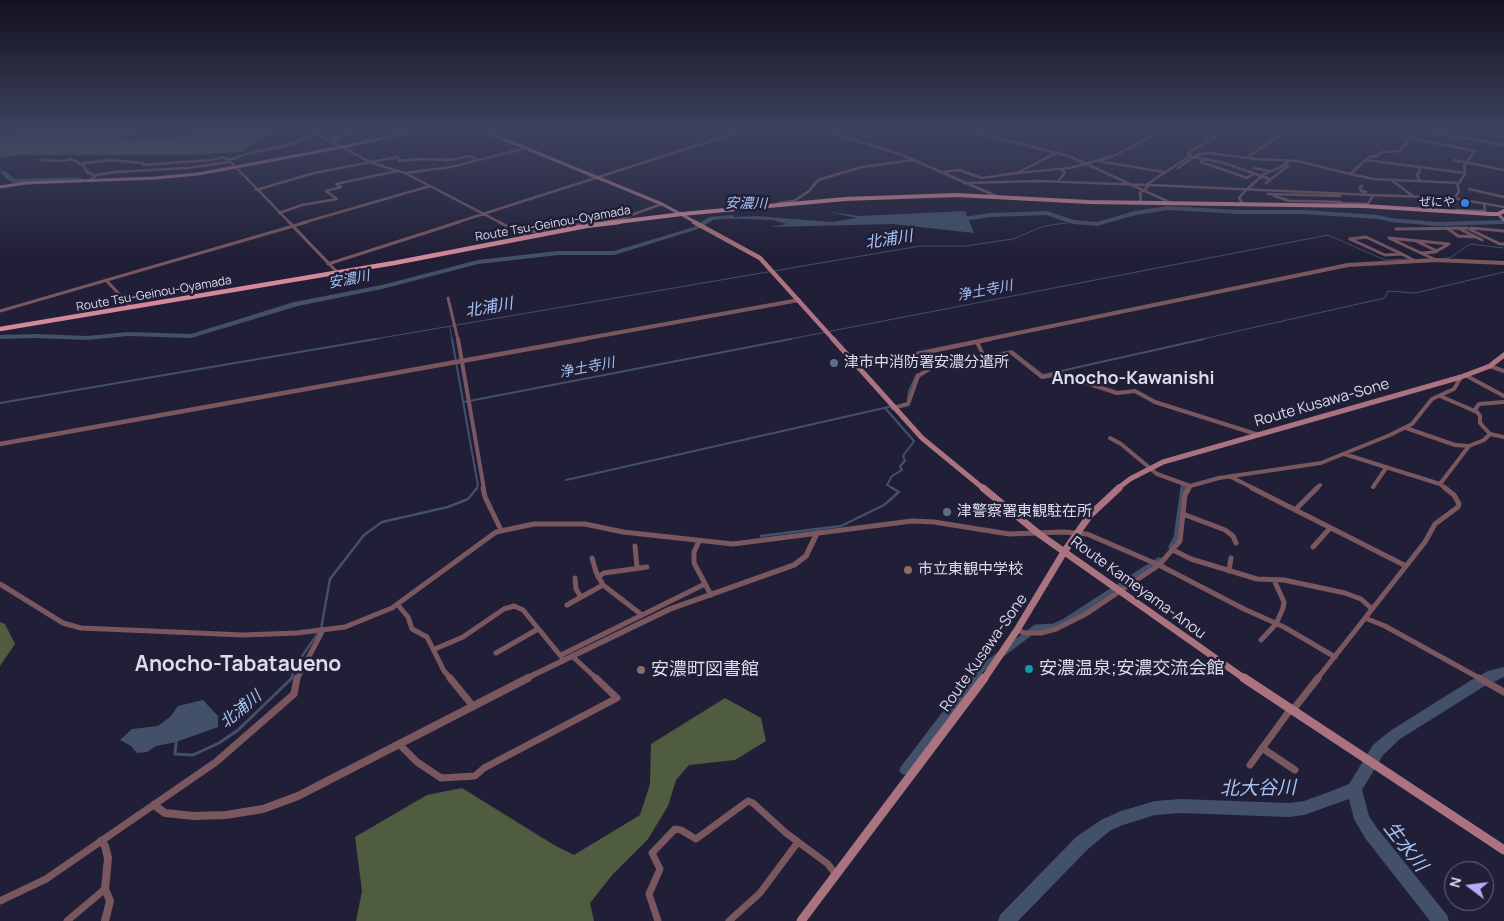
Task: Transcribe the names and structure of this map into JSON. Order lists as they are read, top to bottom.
{
  "streets": {
    "main road": ["Route Tsu-Geinou-Oyamada", "Route Kusawa-Sone", "Route Kameyama-Anou"]
  },
  "crossings": [
    ["Route Tsu-Geinou-Oyamada", "Route Kameyama-Anou"],
    ["Route Kusawa-Sone", "Route Kameyama-Anou"]
  ],
  "districts": ["Anocho-Kawanishi", "Anocho-Tabataueno"],
  "water": [
    "安濃川",
    "北浦川",
    "浄土寺川",
    "北大谷川",
    "生水川"
  ],
  "places": [
    "ぜにや",
    "津市中消防署安濃分遣所",
    "津警察署東観駐在所",
    "市立東観中学校",
    "安濃温泉;安濃交流会館",
    "安濃町図書館"
  ],
  "north": "left"
}
